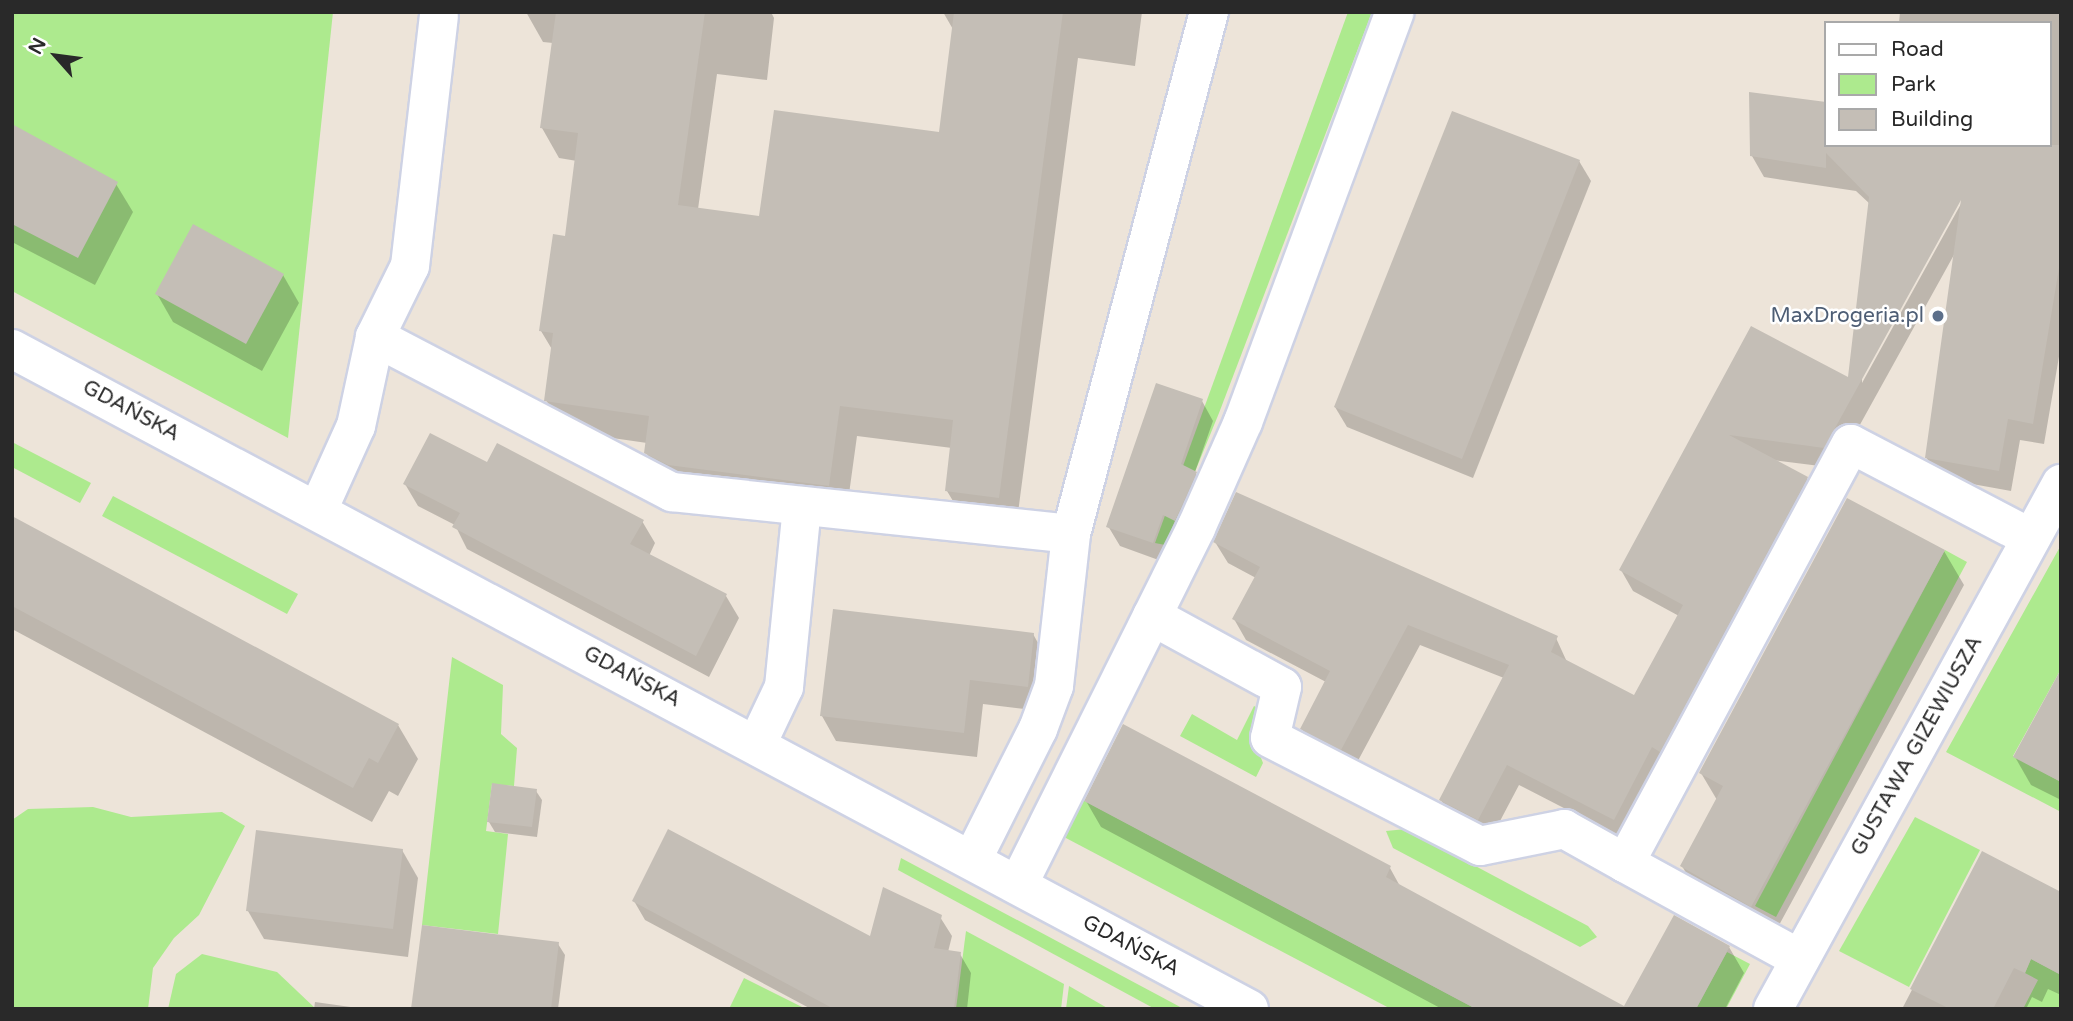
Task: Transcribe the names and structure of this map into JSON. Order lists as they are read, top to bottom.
{
  "streets": {
    "street": ["GDAŃSKA", "GUSTAWA GIZEWIUSZA"]
  },
  "places": ["MaxDrogeria.pl"],
  "legend": ["Road", "Park", "Building"],
  "north": "top left"
}
